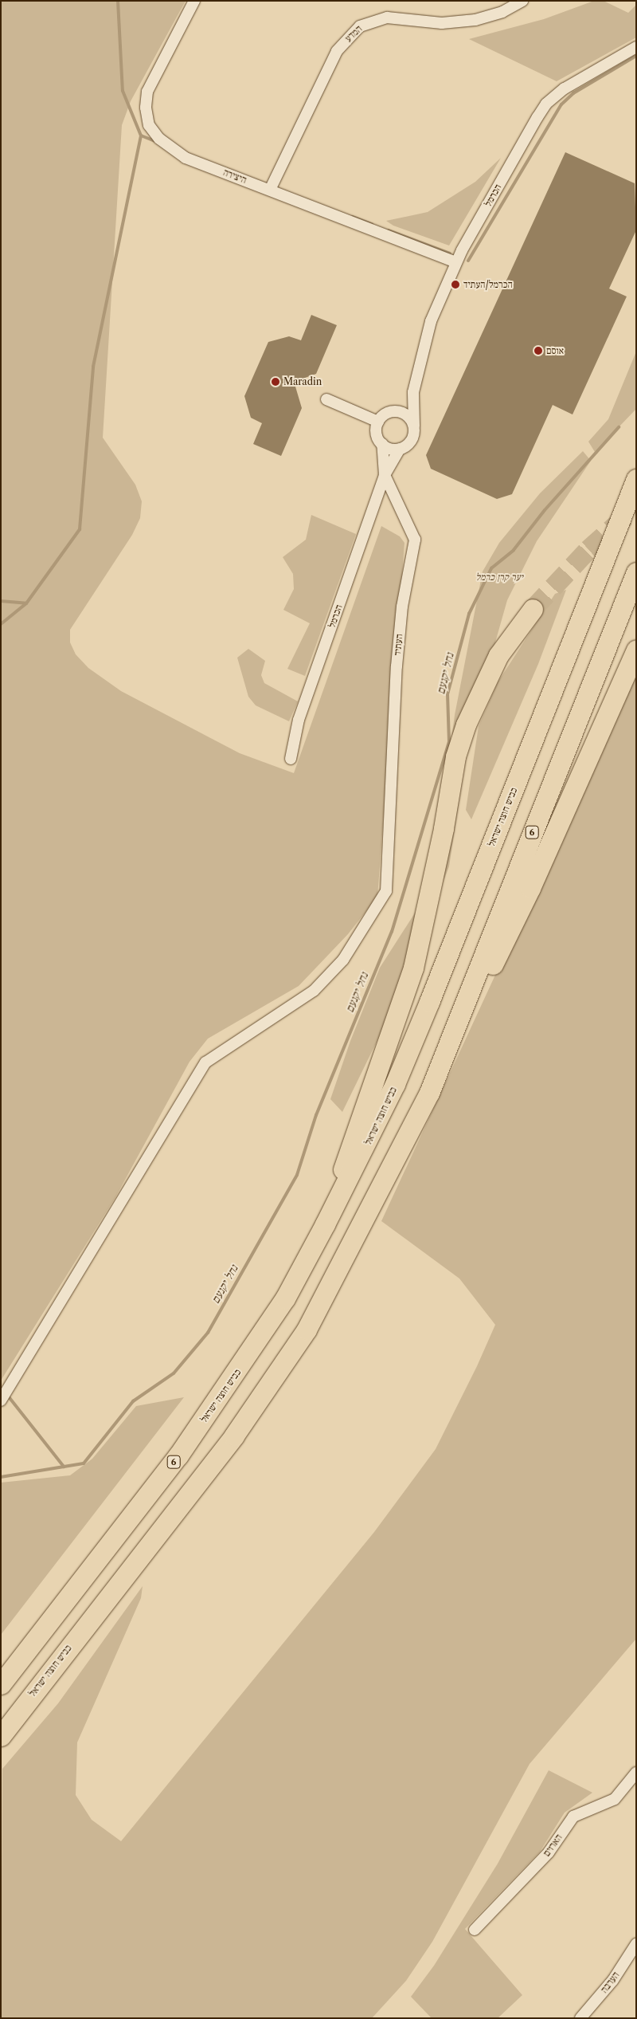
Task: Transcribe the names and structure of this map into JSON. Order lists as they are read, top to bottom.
{
  "streets": {
    "highway": ["כביש חוצה ישראל", "6"],
    "street": [
      "המדע",
      "היצירה",
      "הכרמל",
      "העתיד",
      "הארזים",
      "הערבה"
    ]
  },
  "crossings": [
    ["המדע", "היצירה"],
    ["היצירה", "הכרמל"],
    ["הכרמל", "העתיד"]
  ],
  "water": ["נחל יקנעם"],
  "parks": ["יער קרן כרמל"],
  "places": ["הכרמל/העתיד", "אוסם", "Maradin"]
}
